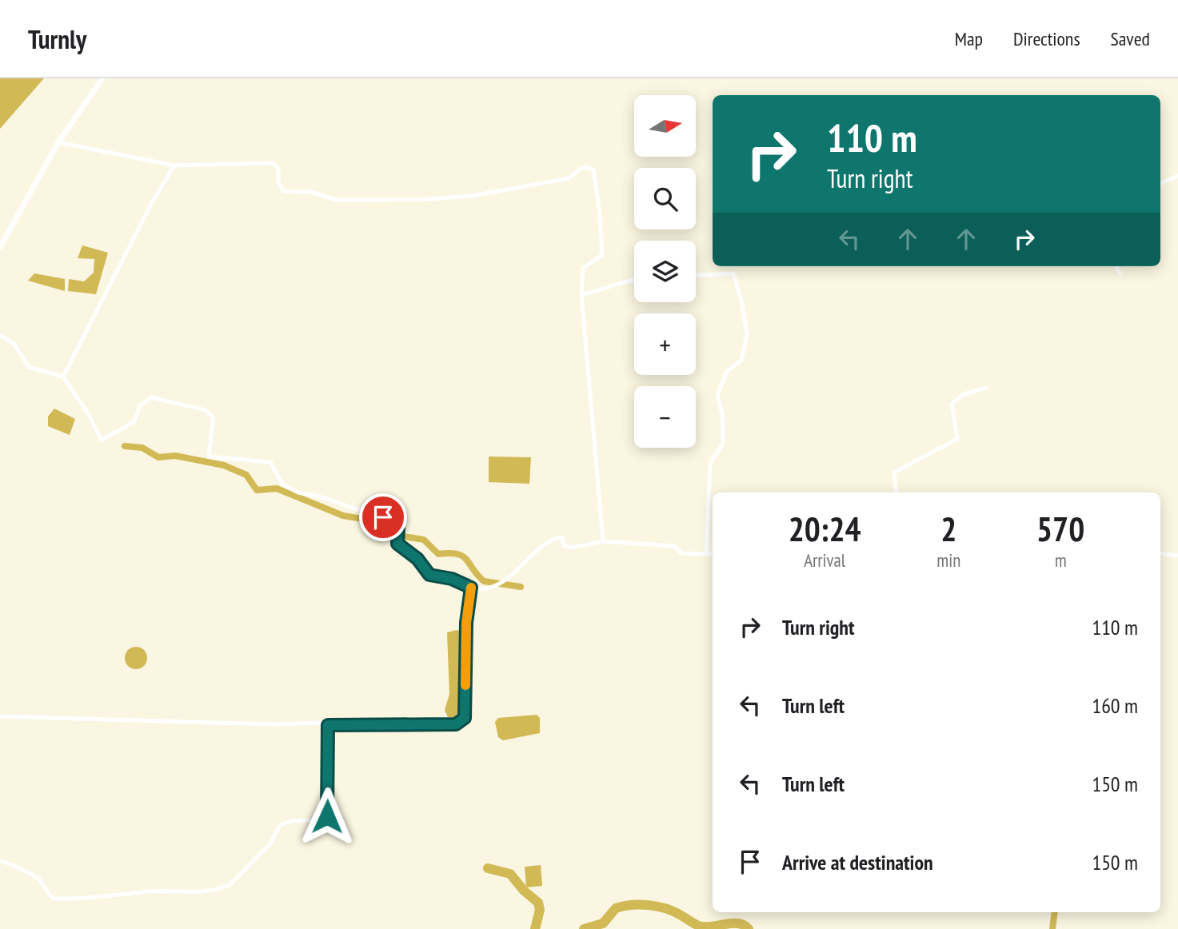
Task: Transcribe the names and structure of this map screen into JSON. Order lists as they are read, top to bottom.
{
  "north": "right",
  "page": {
    "header": "Turnly",
    "nav": ["Map", "Directions", "Saved"],
    "map_buttons": ["+", "−"],
    "turn": ["110 m", "Turn right"],
    "eta": [
      "20:24",
      "Arrival",
      "2",
      "min",
      "570",
      "m"
    ],
    "list": [
      {
        "name": "Turn right",
        "value": "110 m"
      },
      {
        "name": "Turn left",
        "value": "160 m"
      },
      {
        "name": "Turn left",
        "value": "150 m"
      },
      {
        "name": "Arrive at destination",
        "value": "150 m"
      }
    ]
  }
}
